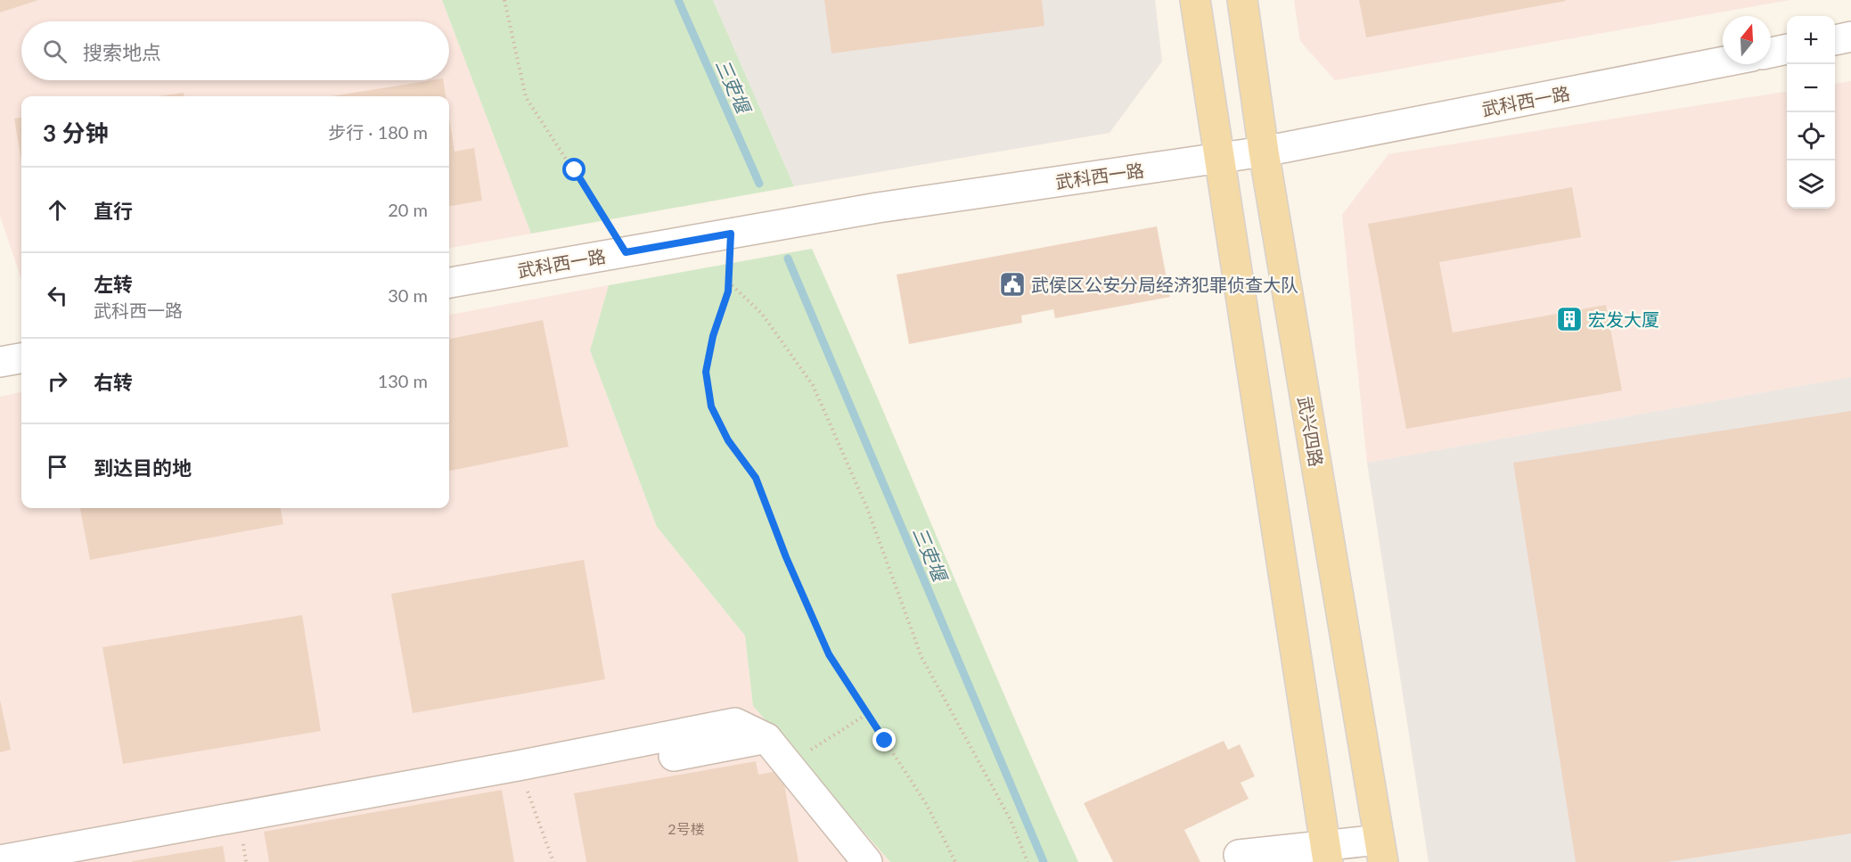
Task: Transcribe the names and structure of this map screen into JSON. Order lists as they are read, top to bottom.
{
  "streets": {
    "main road": ["武兴四路"],
    "street": ["武科西一路"]
  },
  "crossings": [
    ["武科西一路", "武兴四路"]
  ],
  "water": ["三吏堰"],
  "places": {
    "public building": ["武侯区公安分局经济犯罪侦查大队"],
    "building": ["宏发大厦"]
  },
  "house_numbers": ["2号楼"],
  "north": "top",
  "page": {
    "map_buttons": ["+", "−"],
    "search": "搜索地点",
    "heading": ["3 分钟", "步行 · 180 m"],
    "list": [
      ["直行", "20 m"],
      ["左转", "武科西一路", "30 m"],
      ["右转", "130 m"],
      "到达目的地"
    ]
  }
}
